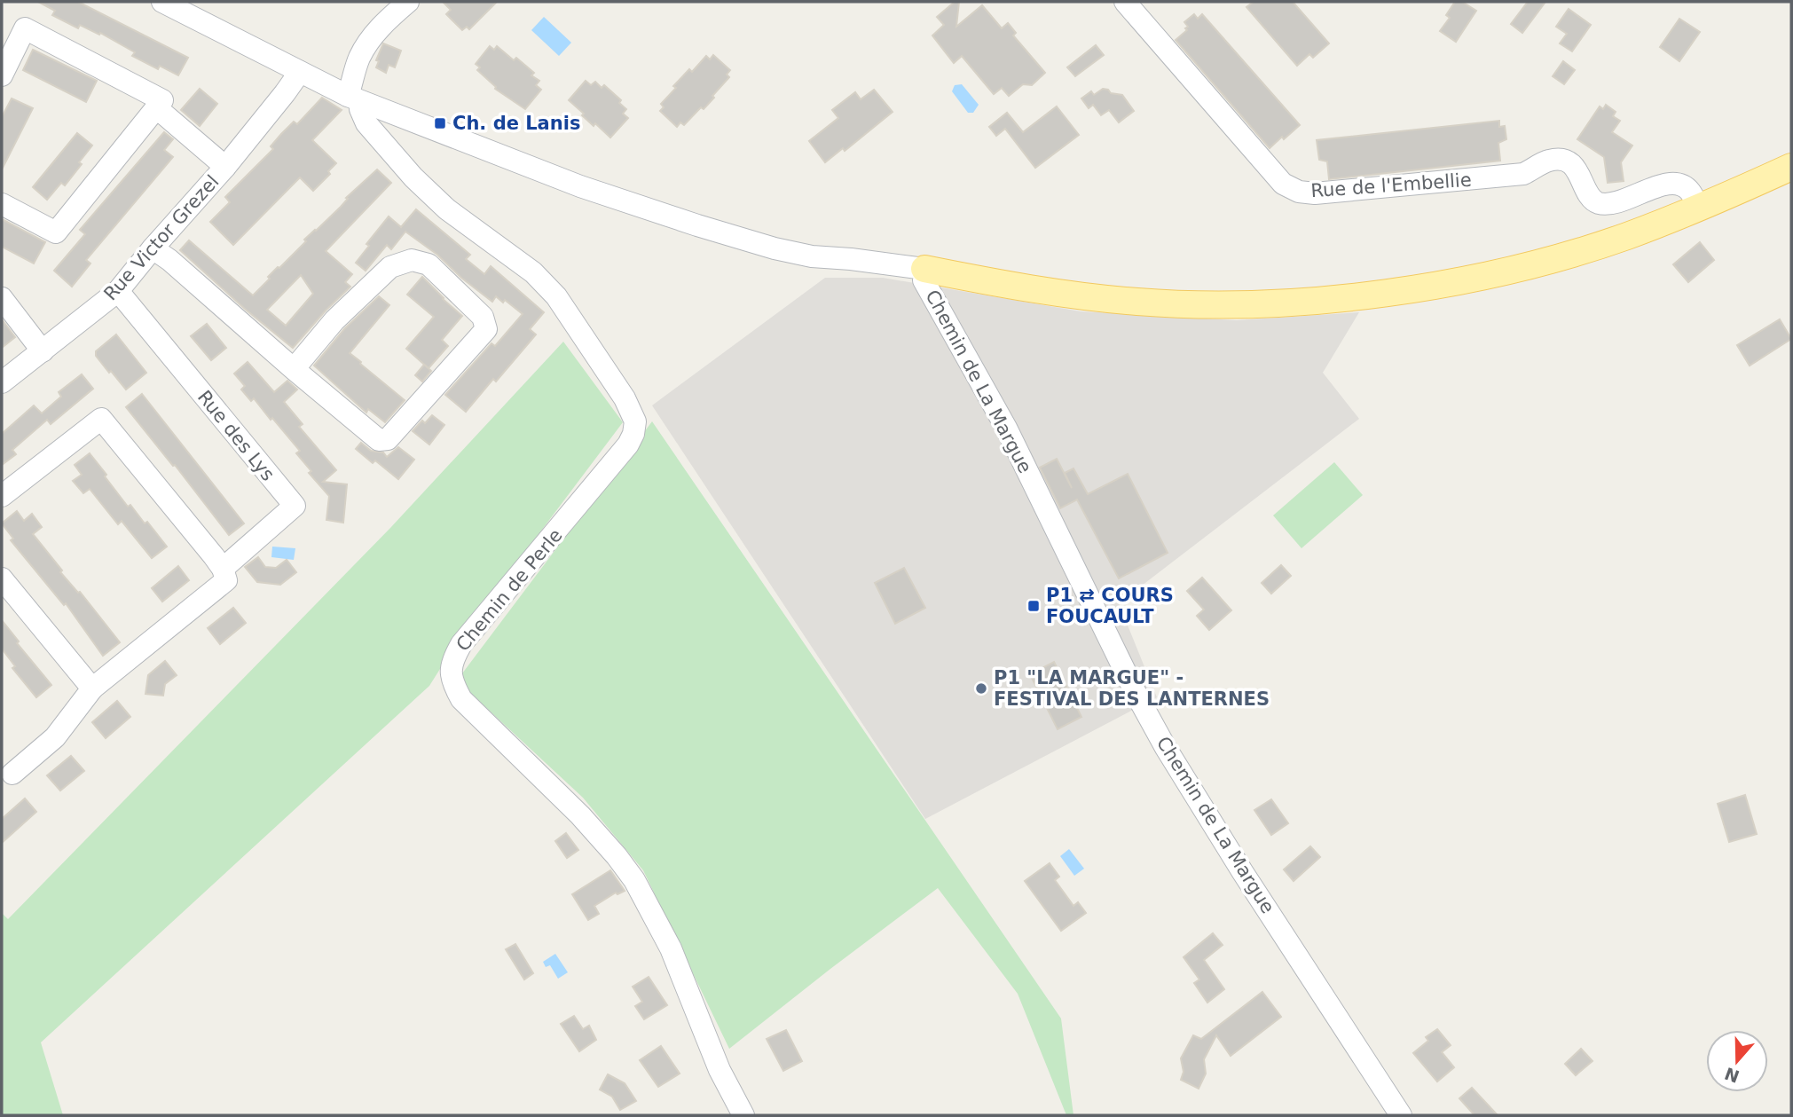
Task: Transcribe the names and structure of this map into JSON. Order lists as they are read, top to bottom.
{
  "streets": {
    "street": [
      "Rue de l'Embellie",
      "Rue Victor Grezel",
      "Chemin de La Margue",
      "Rue des Lys",
      "Chemin de Perle"
    ]
  },
  "crossings": [
    ["Rue Victor Grezel", "Chemin de La Margue"],
    ["Rue Victor Grezel", "Rue des Lys"],
    ["Chemin de La Margue", "Chemin de Perle"]
  ],
  "places": {
    "transit": ["Ch. de Lanis", "P1 ⇄ COURS FOUCAULT"],
    "other": ["P1 \"LA MARGUE\" - FESTIVAL DES LANTERNES"]
  },
  "north": "bottom"
}
